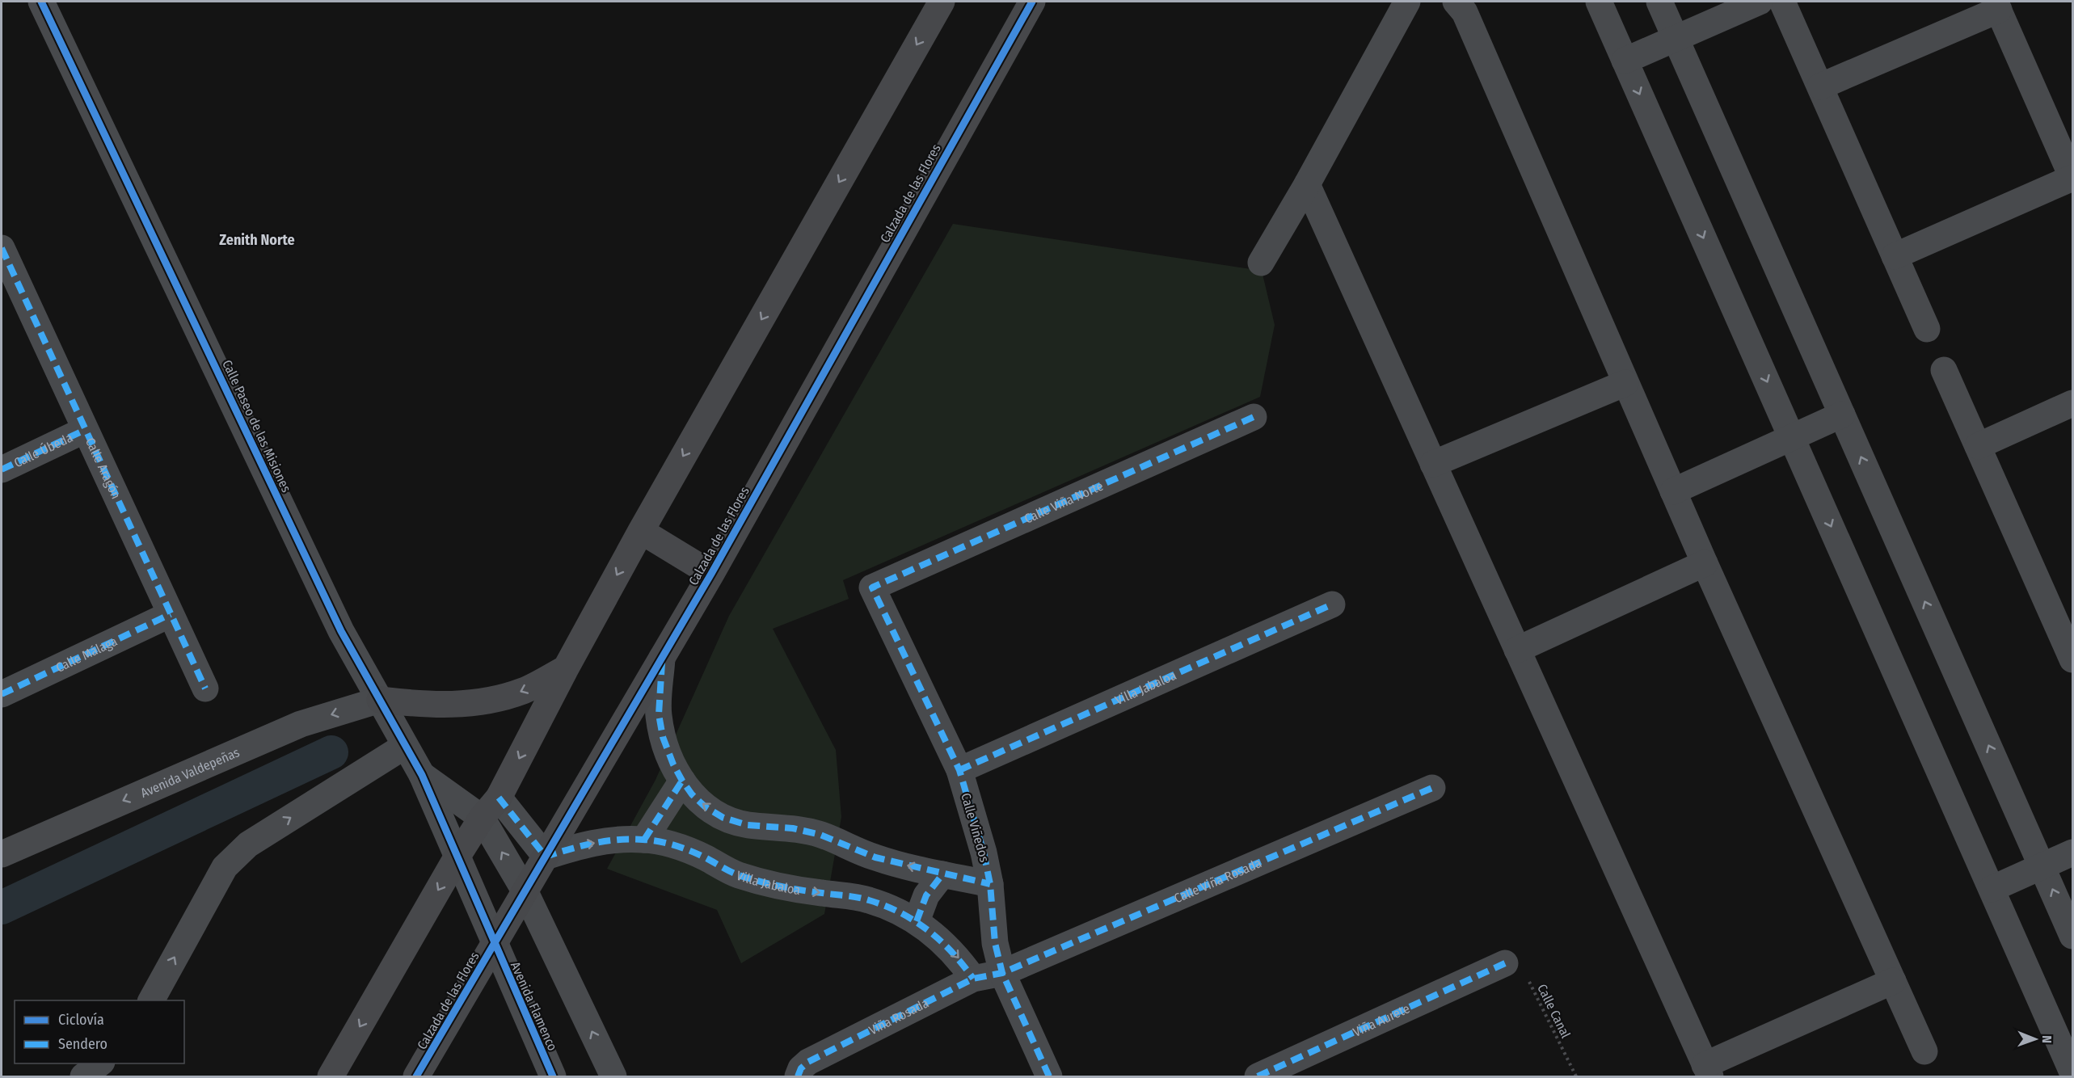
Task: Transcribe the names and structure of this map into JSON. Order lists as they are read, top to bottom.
{
  "streets": {
    "street": [
      "Calzada de las Flores",
      "Calle Paseo de las Misiones",
      "Calle Úbeda",
      "Calle Aragón",
      "Calle Viña Norte",
      "Calle Málaga",
      "Villa Jabaloa",
      "Avenida Valdepeñas",
      "Calle Viñedos",
      "Calle Viña Rosada",
      "Avenida Flamenco",
      "Viña Rosada",
      "Viña Aurete"
    ],
    "path": ["Calle Canal"]
  },
  "crossings": [
    ["Calzada de las Flores", "Villa Jabaloa"],
    ["Calzada de las Flores", "Avenida Flamenco"],
    ["Calle Paseo de las Misiones", "Avenida Valdepeñas"],
    ["Calle Paseo de las Misiones", "Avenida Flamenco"],
    ["Calle Úbeda", "Calle Aragón"],
    ["Calle Aragón", "Calle Málaga"],
    ["Calle Viña Norte", "Calle Viñedos"],
    ["Villa Jabaloa", "Calle Viñedos"],
    ["Villa Jabaloa", "Viña Rosada"],
    ["Calle Viñedos", "Calle Viña Rosada"],
    ["Calle Viñedos", "Viña Rosada"],
    ["Calle Viña Rosada", "Viña Rosada"],
    ["Calle Canal", "Viña Aurete"]
  ],
  "one_way": ["Avenida Valdepeñas"],
  "districts": ["Zenith Norte"],
  "legend": ["Ciclovía", "Sendero"],
  "north": "right"
}
